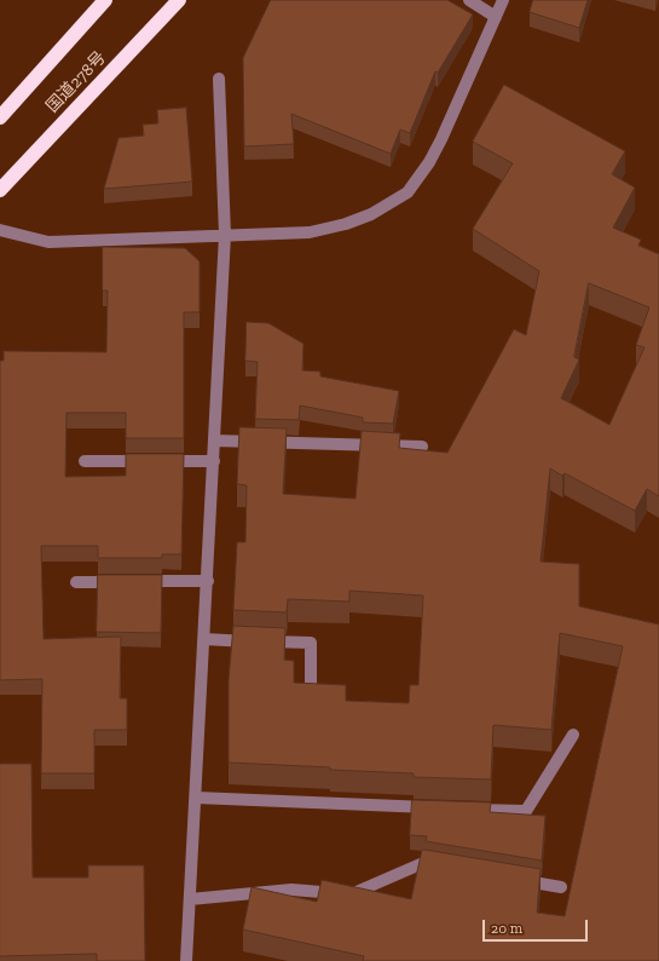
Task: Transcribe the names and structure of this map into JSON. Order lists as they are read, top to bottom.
{
  "streets": {
    "highway": ["国道278号"]
  },
  "scale_bar": "20 m"
}
